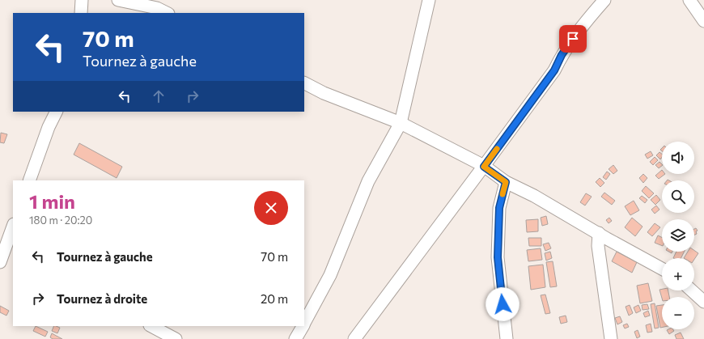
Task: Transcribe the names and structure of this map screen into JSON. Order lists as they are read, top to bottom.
{
  "page": {
    "turn": ["70 m", "Tournez à gauche"],
    "map_buttons": ["+", "−"],
    "heading": ["1 min", "180 m · 20:20"],
    "list": [
      {
        "name": "Tournez à gauche",
        "value": "70 m"
      },
      {
        "name": "Tournez à droite",
        "value": "20 m"
      }
    ]
  }
}
